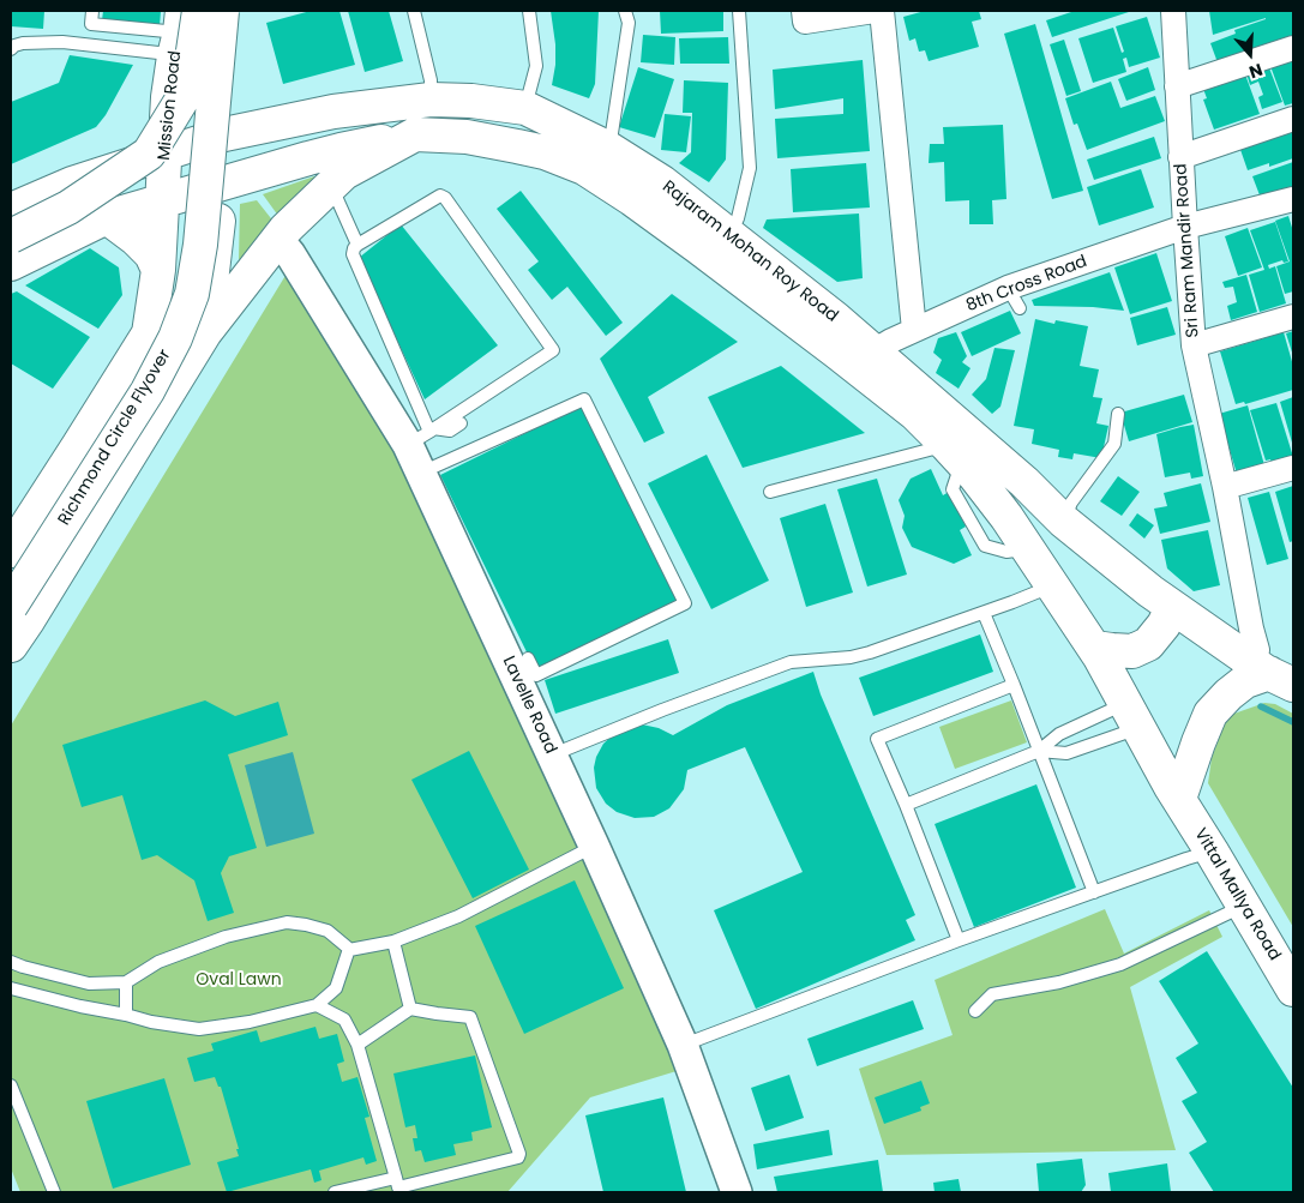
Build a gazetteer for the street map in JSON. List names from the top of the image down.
{
  "streets": {
    "main road": [
      "Mission Road",
      "Rajaram Mohan Roy Road",
      "Richmond Circle Flyover",
      "Vittal Mallya Road"
    ],
    "street": ["Sri Ram Mandir Road", "8th Cross Road", "Lavelle Road"]
  },
  "crossings": [
    ["Mission Road", "Rajaram Mohan Roy Road"],
    ["Sri Ram Mandir Road", "Rajaram Mohan Roy Road"],
    ["Sri Ram Mandir Road", "8th Cross Road"],
    ["Rajaram Mohan Roy Road", "8th Cross Road"],
    ["Rajaram Mohan Roy Road", "Vittal Mallya Road"]
  ],
  "parks": ["Oval Lawn"],
  "north": "bottom"
}
